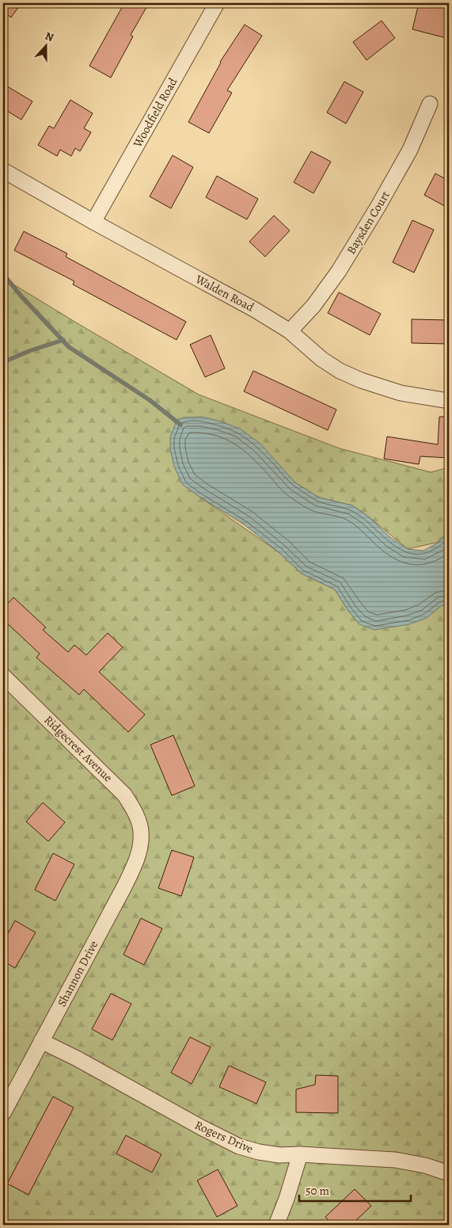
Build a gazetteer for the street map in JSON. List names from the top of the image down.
{
  "streets": {
    "street": [
      "Woodfield Road",
      "Baysden Court",
      "Walden Road",
      "Ridgecrest Avenue",
      "Shannon Drive",
      "Rogers Drive"
    ]
  },
  "crossings": [
    ["Woodfield Road", "Walden Road"],
    ["Baysden Court", "Walden Road"],
    ["Ridgecrest Avenue", "Shannon Drive"],
    ["Shannon Drive", "Rogers Drive"]
  ],
  "scale_bar": "50 m",
  "north": "top"
}
